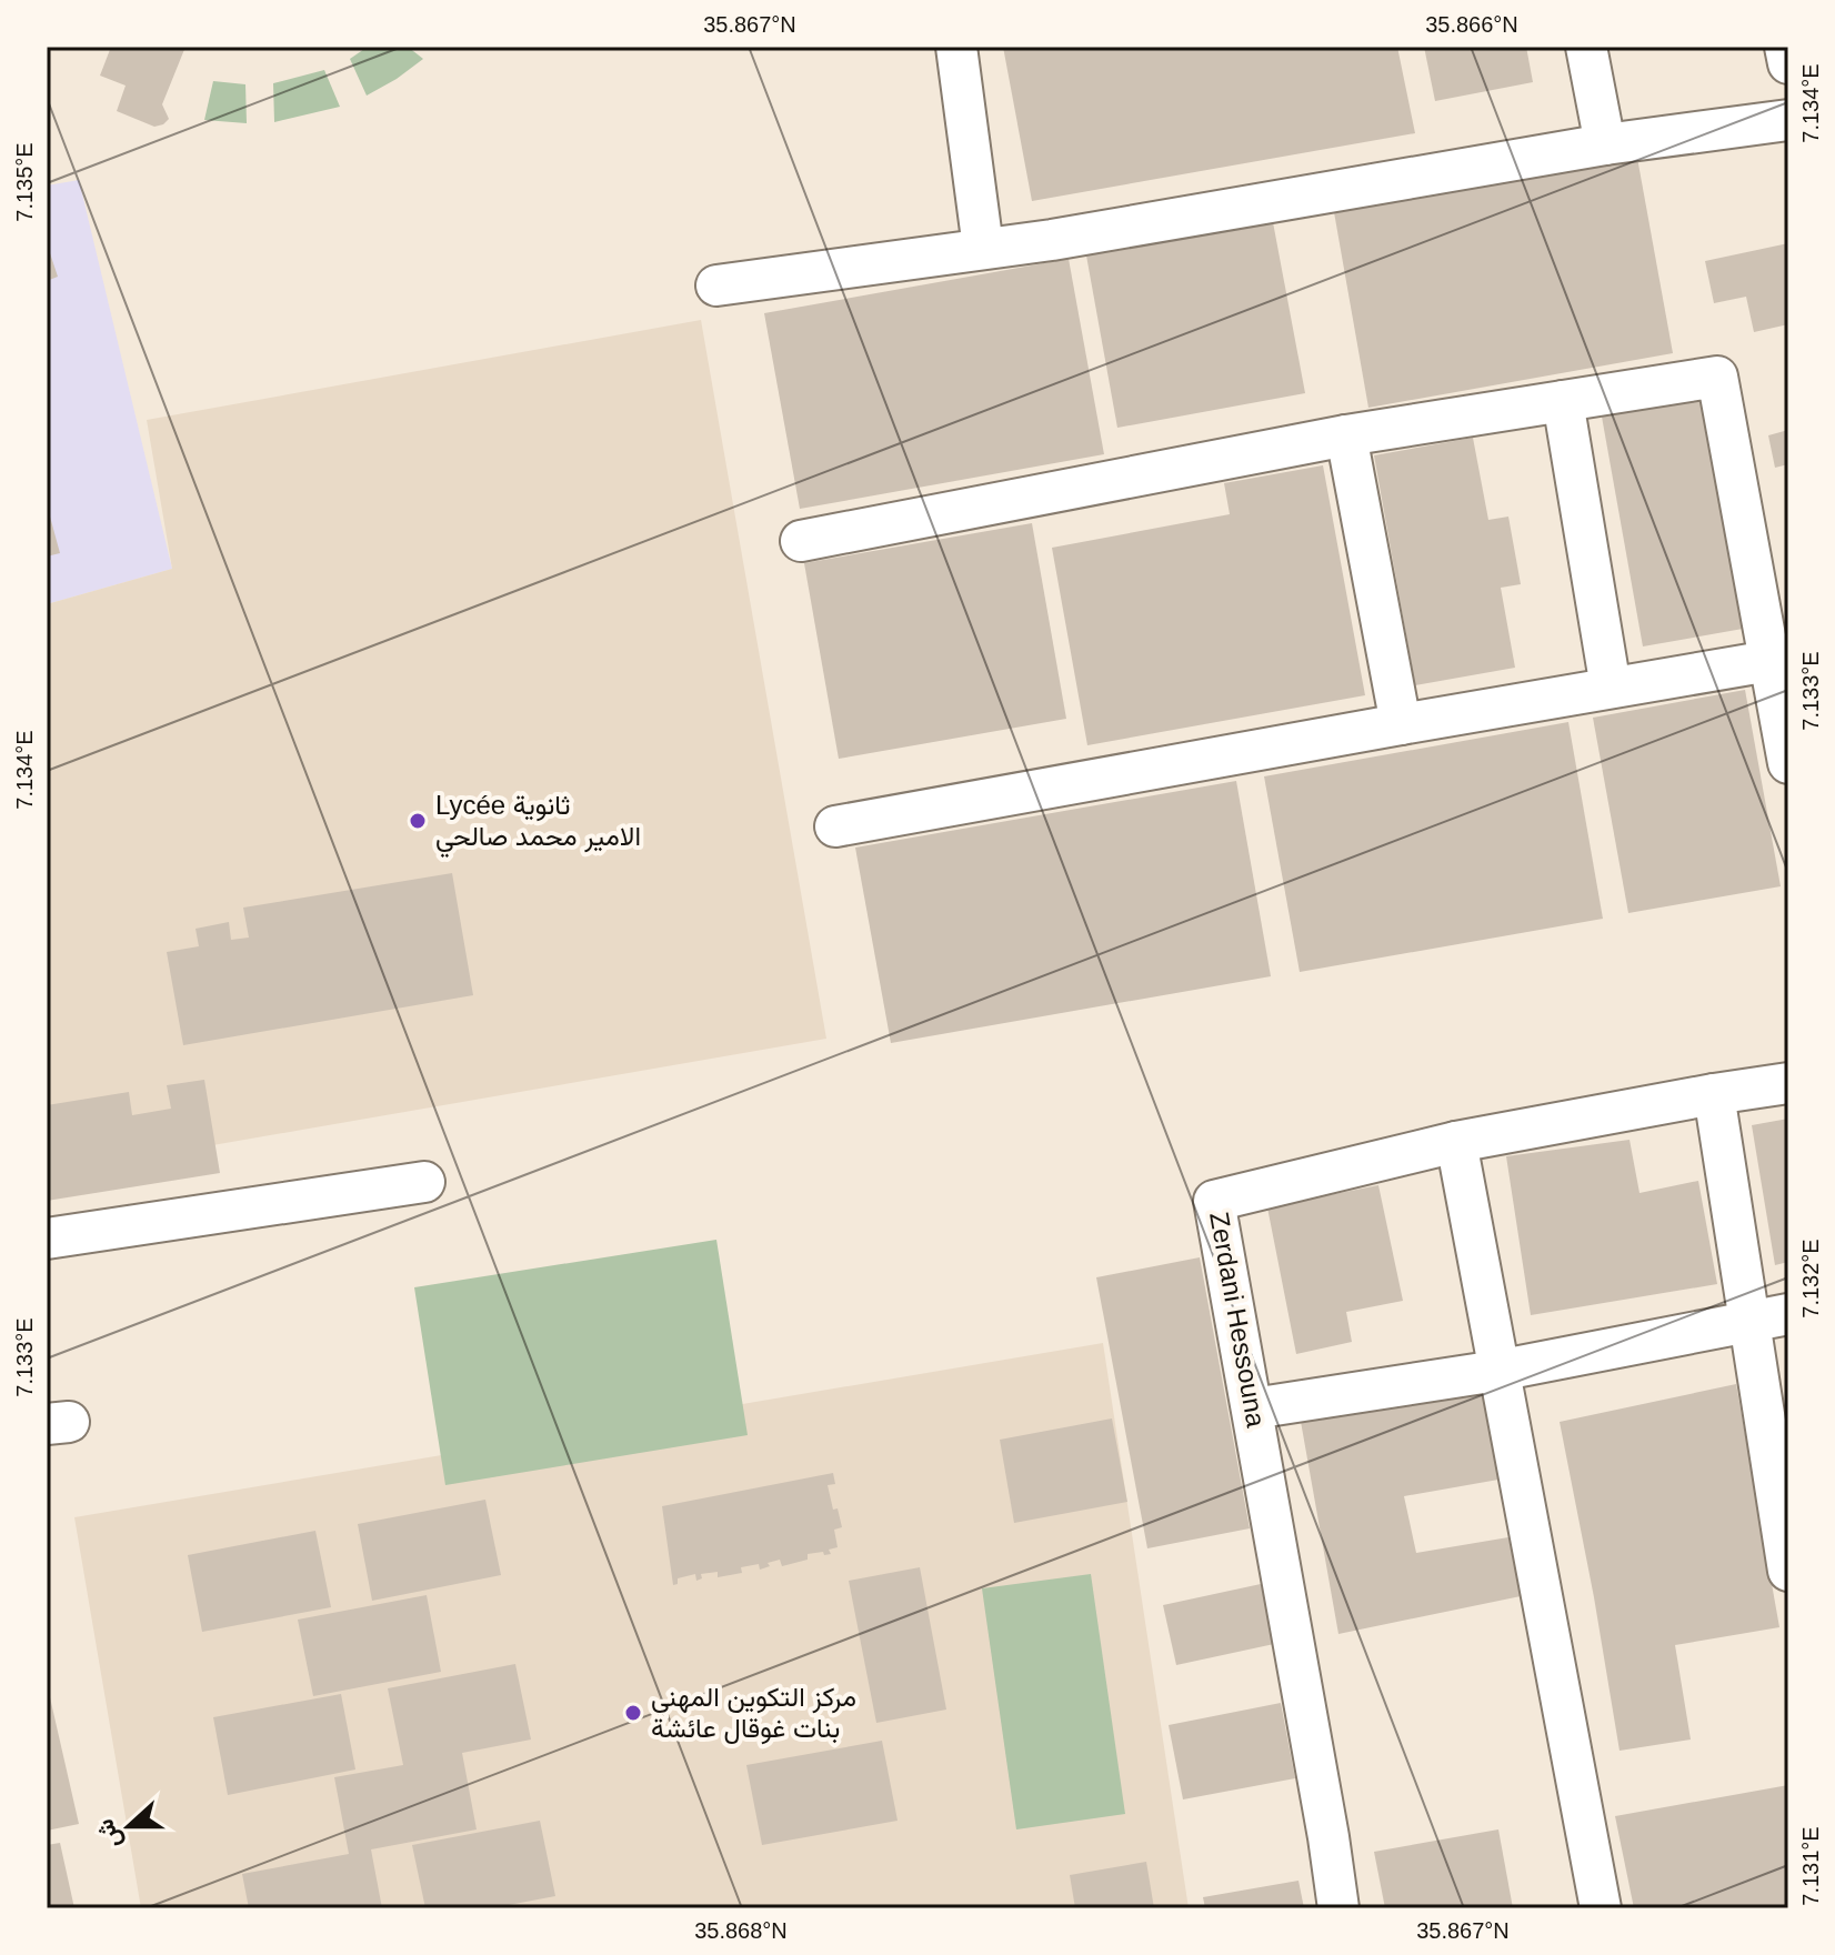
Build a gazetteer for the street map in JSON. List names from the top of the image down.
{
  "streets": {
    "street": ["Zerdani Hessouna"]
  },
  "places": ["Lycée ثانوية الامير محمد صالحي", "مركز التكوين المهني بنات غوقال عائشة"],
  "north": "left",
  "coordinates": [
    "35.867°N",
    "35.866°N",
    "7.134°E",
    "7.135°E",
    "7.133°E",
    "7.132°E",
    "7.131°E",
    "35.868°N"
  ]
}
